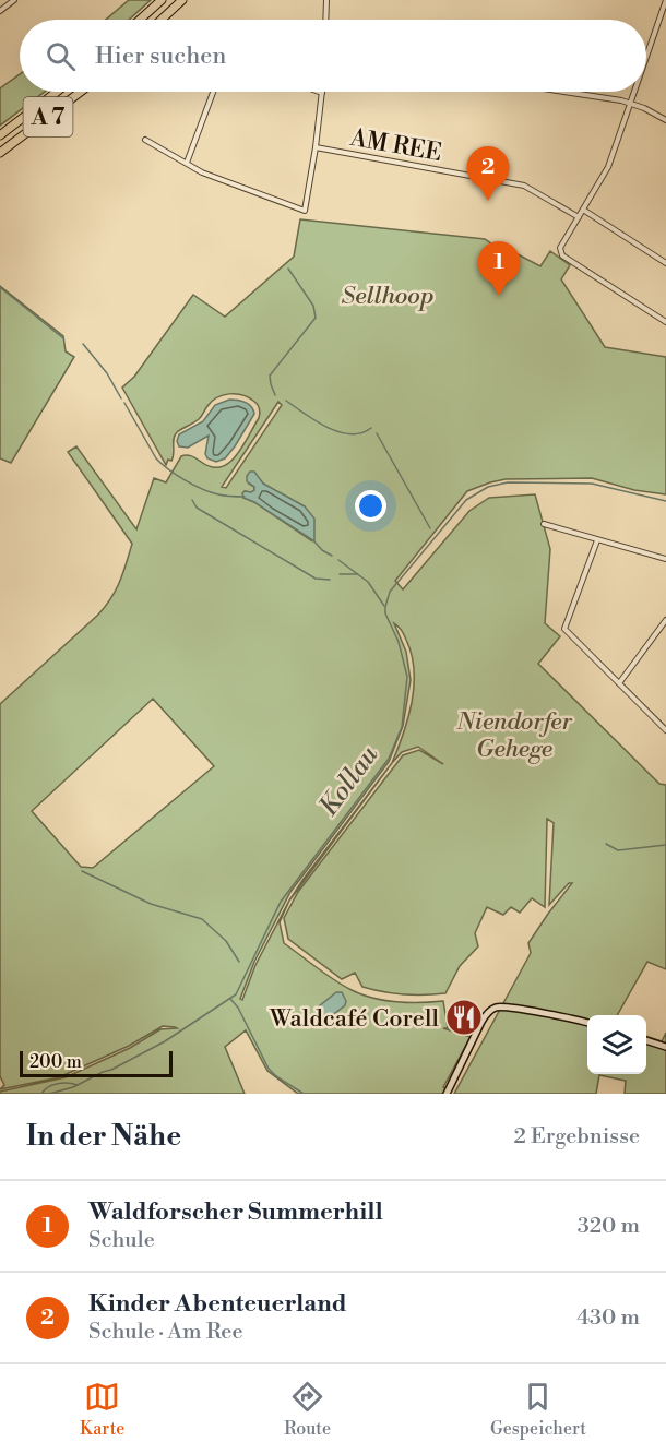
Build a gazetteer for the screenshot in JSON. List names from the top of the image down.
{
  "streets": {
    "highway": ["A 7"],
    "street": ["AM REE"]
  },
  "water": ["Kollau"],
  "parks": ["Sellhoop", "Niendorfer Gehege"],
  "places": {
    "restaurant": ["Waldcafé Corell"]
  },
  "scale_bar": "200 m",
  "page": {
    "search": "Hier suchen",
    "pins": ["2", "1"],
    "scale": "200 m",
    "heading": ["In der Nähe", "2 Ergebnisse"],
    "list": [
      {
        "mark": "1",
        "name": "Waldforscher Summerhill",
        "note": "Schule",
        "value": "320 m"
      },
      {
        "mark": "2",
        "name": "Kinder Abenteuerland",
        "note": "Schule · Am Ree",
        "value": "430 m"
      }
    ],
    "nav": ["Karte", "Route", "Gespeichert"]
  }
}
